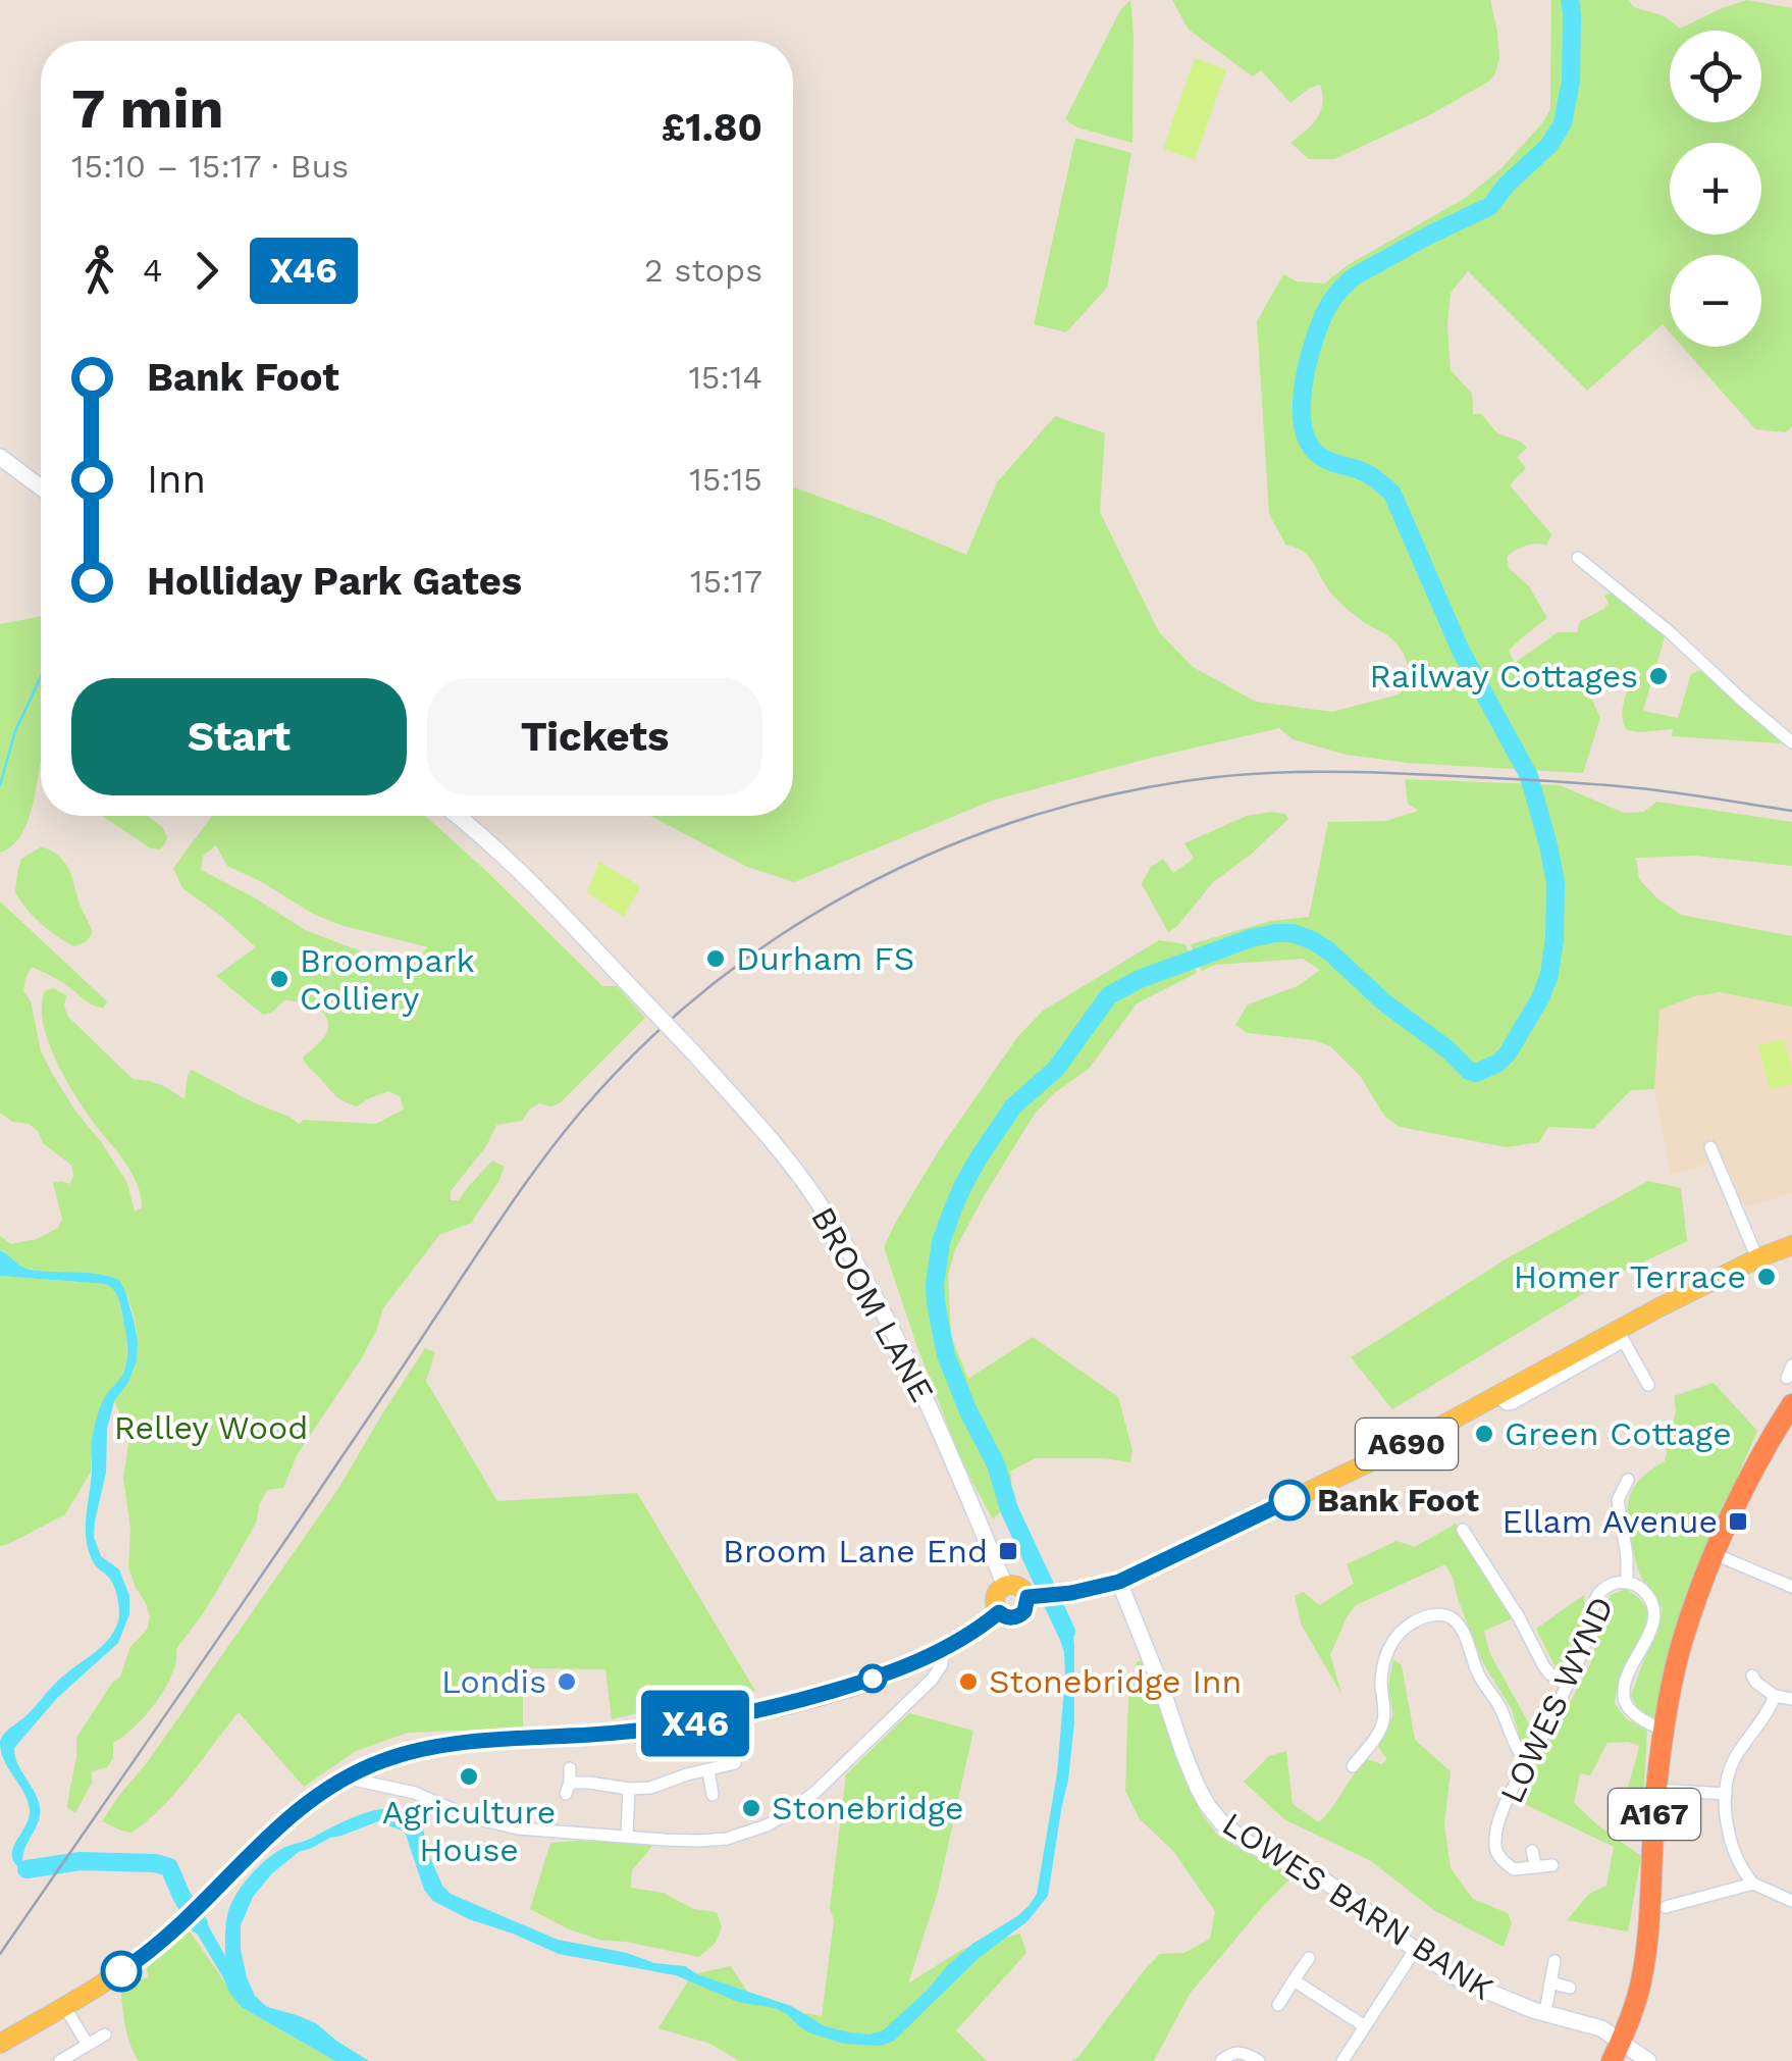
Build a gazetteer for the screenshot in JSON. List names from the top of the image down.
{
  "streets": {
    "highway": ["A167"],
    "main road": ["BROOM LANE", "A690", "LOWES BARN BANK"],
    "street": ["LOWES WYND"]
  },
  "crossings": [
    ["BROOM LANE", "A690"],
    ["A690", "LOWES BARN BANK"],
    ["LOWES WYND", "A167"],
    ["A167", "LOWES BARN BANK"]
  ],
  "parks": ["Relley Wood"],
  "places": {
    "other": [
      "Railway Cottages",
      "Durham FS",
      "Broompark Colliery",
      "Homer Terrace",
      "Green Cottage",
      "Bank Foot",
      "Londis",
      "Stonebridge Inn",
      "Agriculture House",
      "Stonebridge"
    ],
    "transit": ["Ellam Avenue", "Broom Lane End"]
  },
  "lines": ["bus line X46"],
  "page": {
    "on_map": "X46",
    "map_buttons": ["+", "−"],
    "heading": ["7 min", "15:10 – 15:17 · Bus", "£1.80"],
    "legs": ["4", "X46", "2 stops"],
    "list": [
      {
        "name": "Bank Foot",
        "value": "15:14"
      },
      {
        "name": "Inn",
        "value": "15:15"
      },
      {
        "name": "Holliday Park Gates",
        "value": "15:17"
      }
    ],
    "buttons": ["Start", "Tickets"]
  }
}
